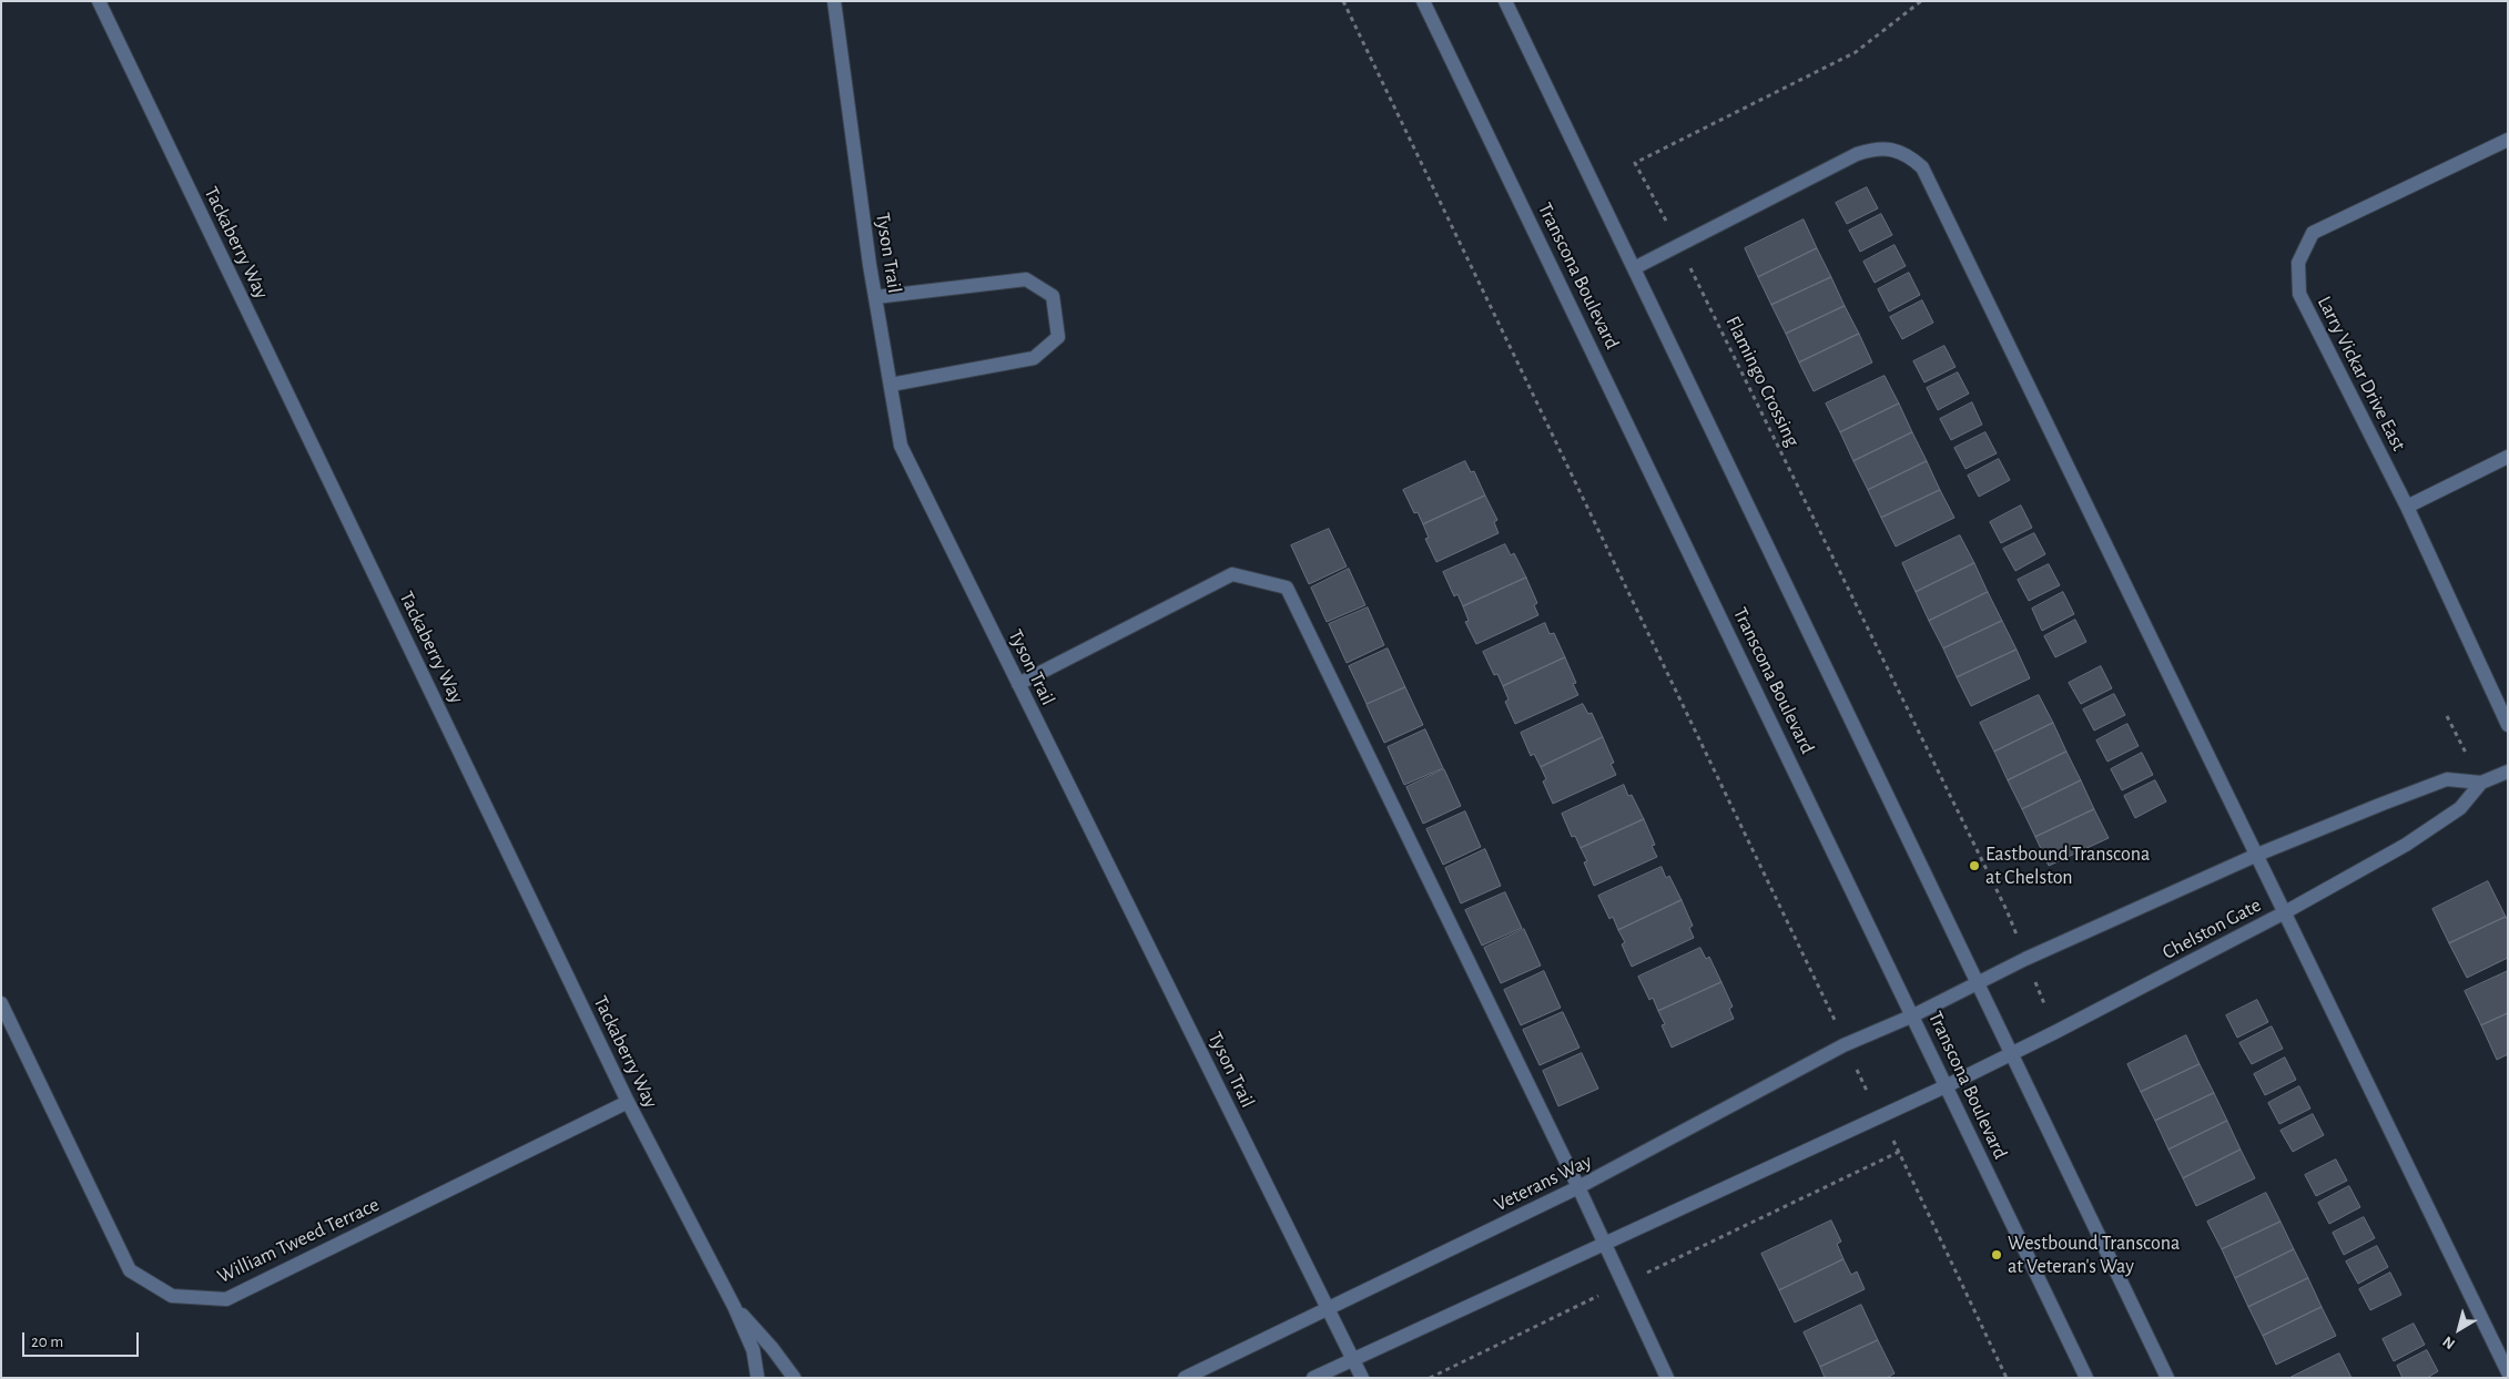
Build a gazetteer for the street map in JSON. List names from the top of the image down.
{
  "streets": {
    "street": [
      "Tackaberry Way",
      "Tyson Trail",
      "Transcona Boulevard",
      "Larry Vickar Drive East",
      "Chelston Gate",
      "Veterans Way",
      "William Tweed Terrace"
    ],
    "path": ["Flamingo Crossing"]
  },
  "crossings": [
    ["Tackaberry Way", "William Tweed Terrace"],
    ["Tyson Trail", "Veterans Way"],
    ["Transcona Boulevard", "Chelston Gate"],
    ["Transcona Boulevard", "Veterans Way"],
    ["Chelston Gate", "Veterans Way"]
  ],
  "places": ["Eastbound Transcona at Chelston", "Westbound Transcona at Veteran's Way"],
  "scale_bar": "20 m",
  "north": "bottom left"
}
